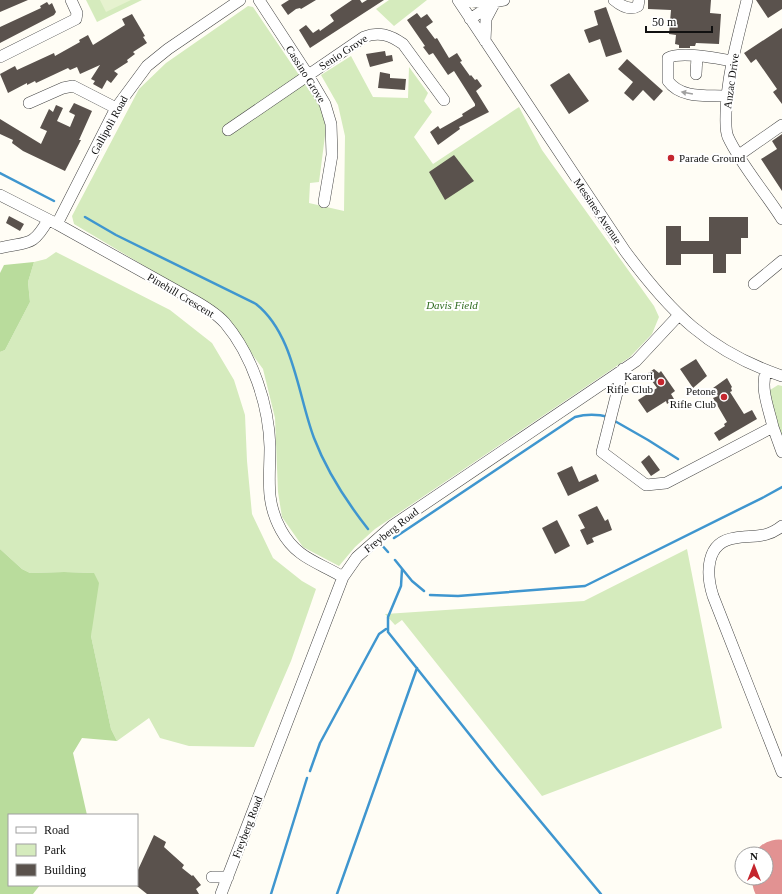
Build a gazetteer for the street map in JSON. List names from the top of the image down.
{
  "streets": {
    "street": [
      "Senio Grove",
      "Cassino Grove",
      "Anzac Drive",
      "Gallipoli Road",
      "Messines Avenue",
      "Pinehill Crescent",
      "Freyberg Road"
    ]
  },
  "crossings": [
    ["Senio Grove", "Cassino Grove"],
    ["Gallipoli Road", "Pinehill Crescent"],
    ["Messines Avenue", "Freyberg Road"],
    ["Pinehill Crescent", "Freyberg Road"]
  ],
  "parks": ["Davis Field"],
  "places": ["Parade Ground", "Karori Rifle Club", "Petone Rifle Club"],
  "legend": ["Road", "Park", "Building"],
  "scale_bar": "50 m",
  "north": "top"
}
